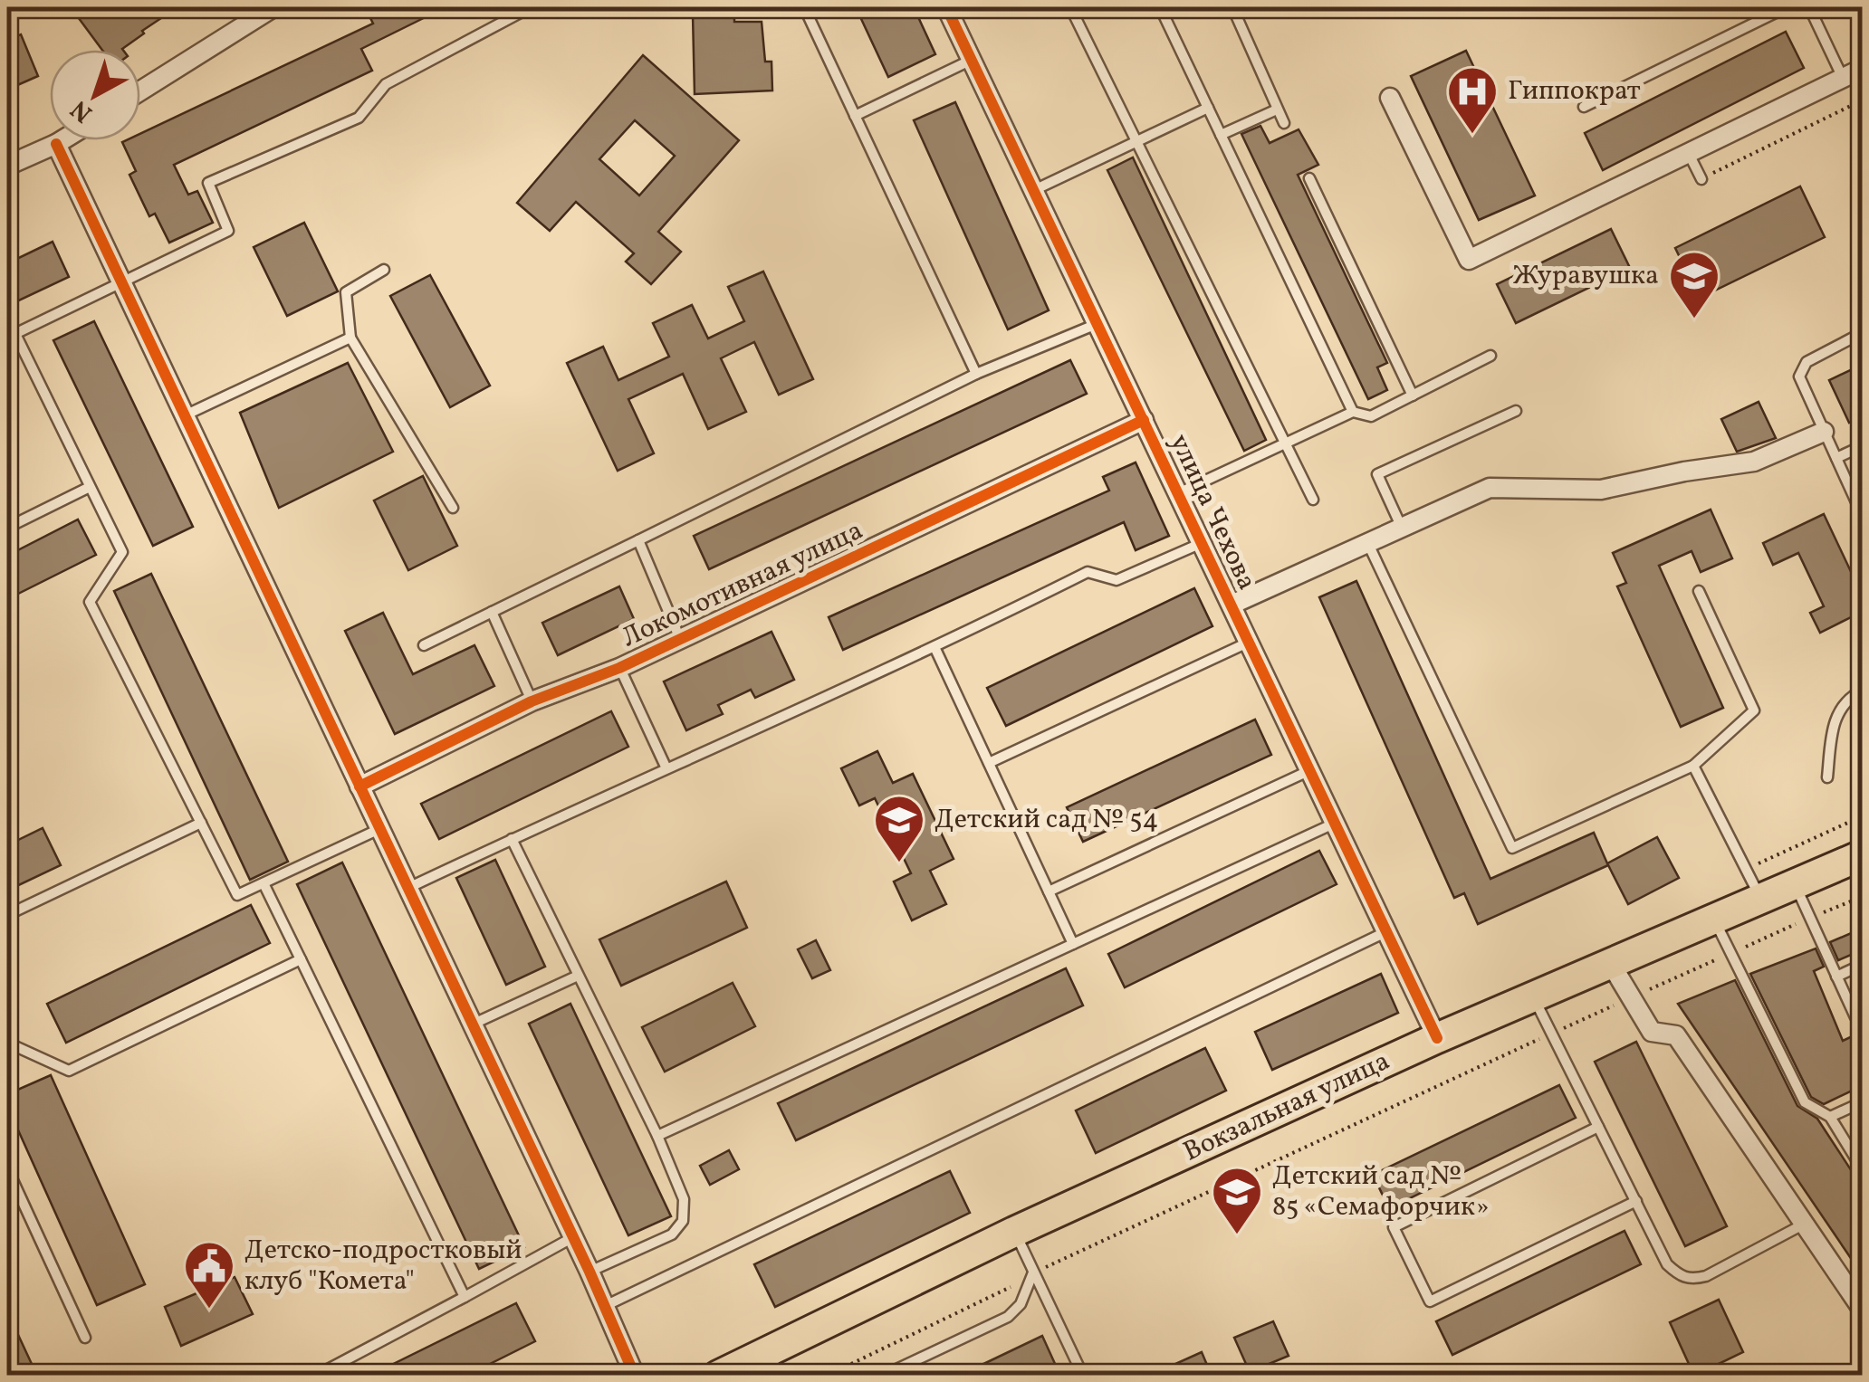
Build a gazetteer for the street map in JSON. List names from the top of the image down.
{
  "streets": {
    "main road": ["Вокзальная улица"],
    "street": ["улица Чехова", "Локомотивная улица"]
  },
  "crossings": [
    ["улица Чехова", "Локомотивная улица"],
    ["улица Чехова", "Вокзальная улица"]
  ],
  "places": {
    "hospital": ["Гиппократ"],
    "school or university": ["Журавушка", "Детский сад № 54", "Детский сад № 85 «Семафорчик»"],
    "public building": ["Детско-подростковый клуб \"Комета\""]
  },
  "north": "bottom left"
}
